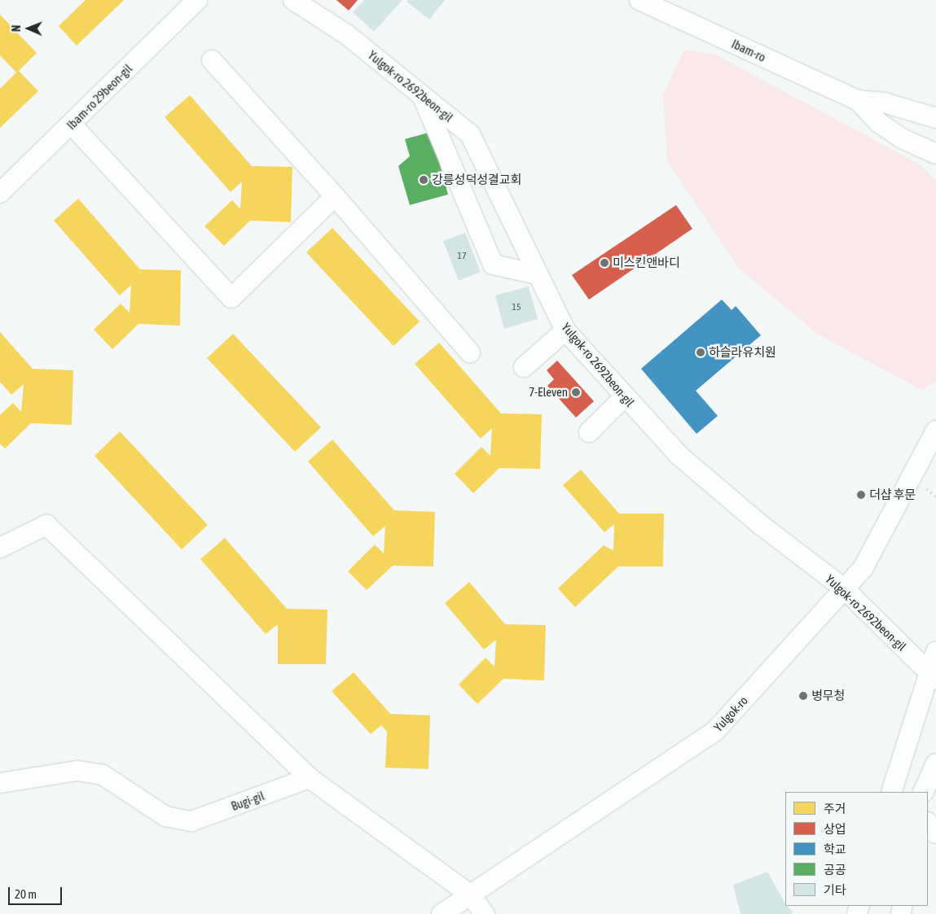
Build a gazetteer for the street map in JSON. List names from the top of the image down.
{
  "streets": {
    "street": [
      "Ibam-ro",
      "Yulgok-ro 2692beon-gil",
      "Ibam-ro 29beon-gil",
      "Yulgok-ro",
      "Bugi-gil"
    ]
  },
  "crossings": [
    ["Yulgok-ro 2692beon-gil", "Yulgok-ro"]
  ],
  "places": [
    "강릉성덕성결교회",
    "미스킨앤바디",
    "하슬라유치원",
    "7-Eleven",
    "더샵 후문",
    "병무청"
  ],
  "house_numbers": ["17", "15"],
  "legend": [
    "주거",
    "상업",
    "학교",
    "공공",
    "기타"
  ],
  "scale_bar": "20 m",
  "north": "left"
}
